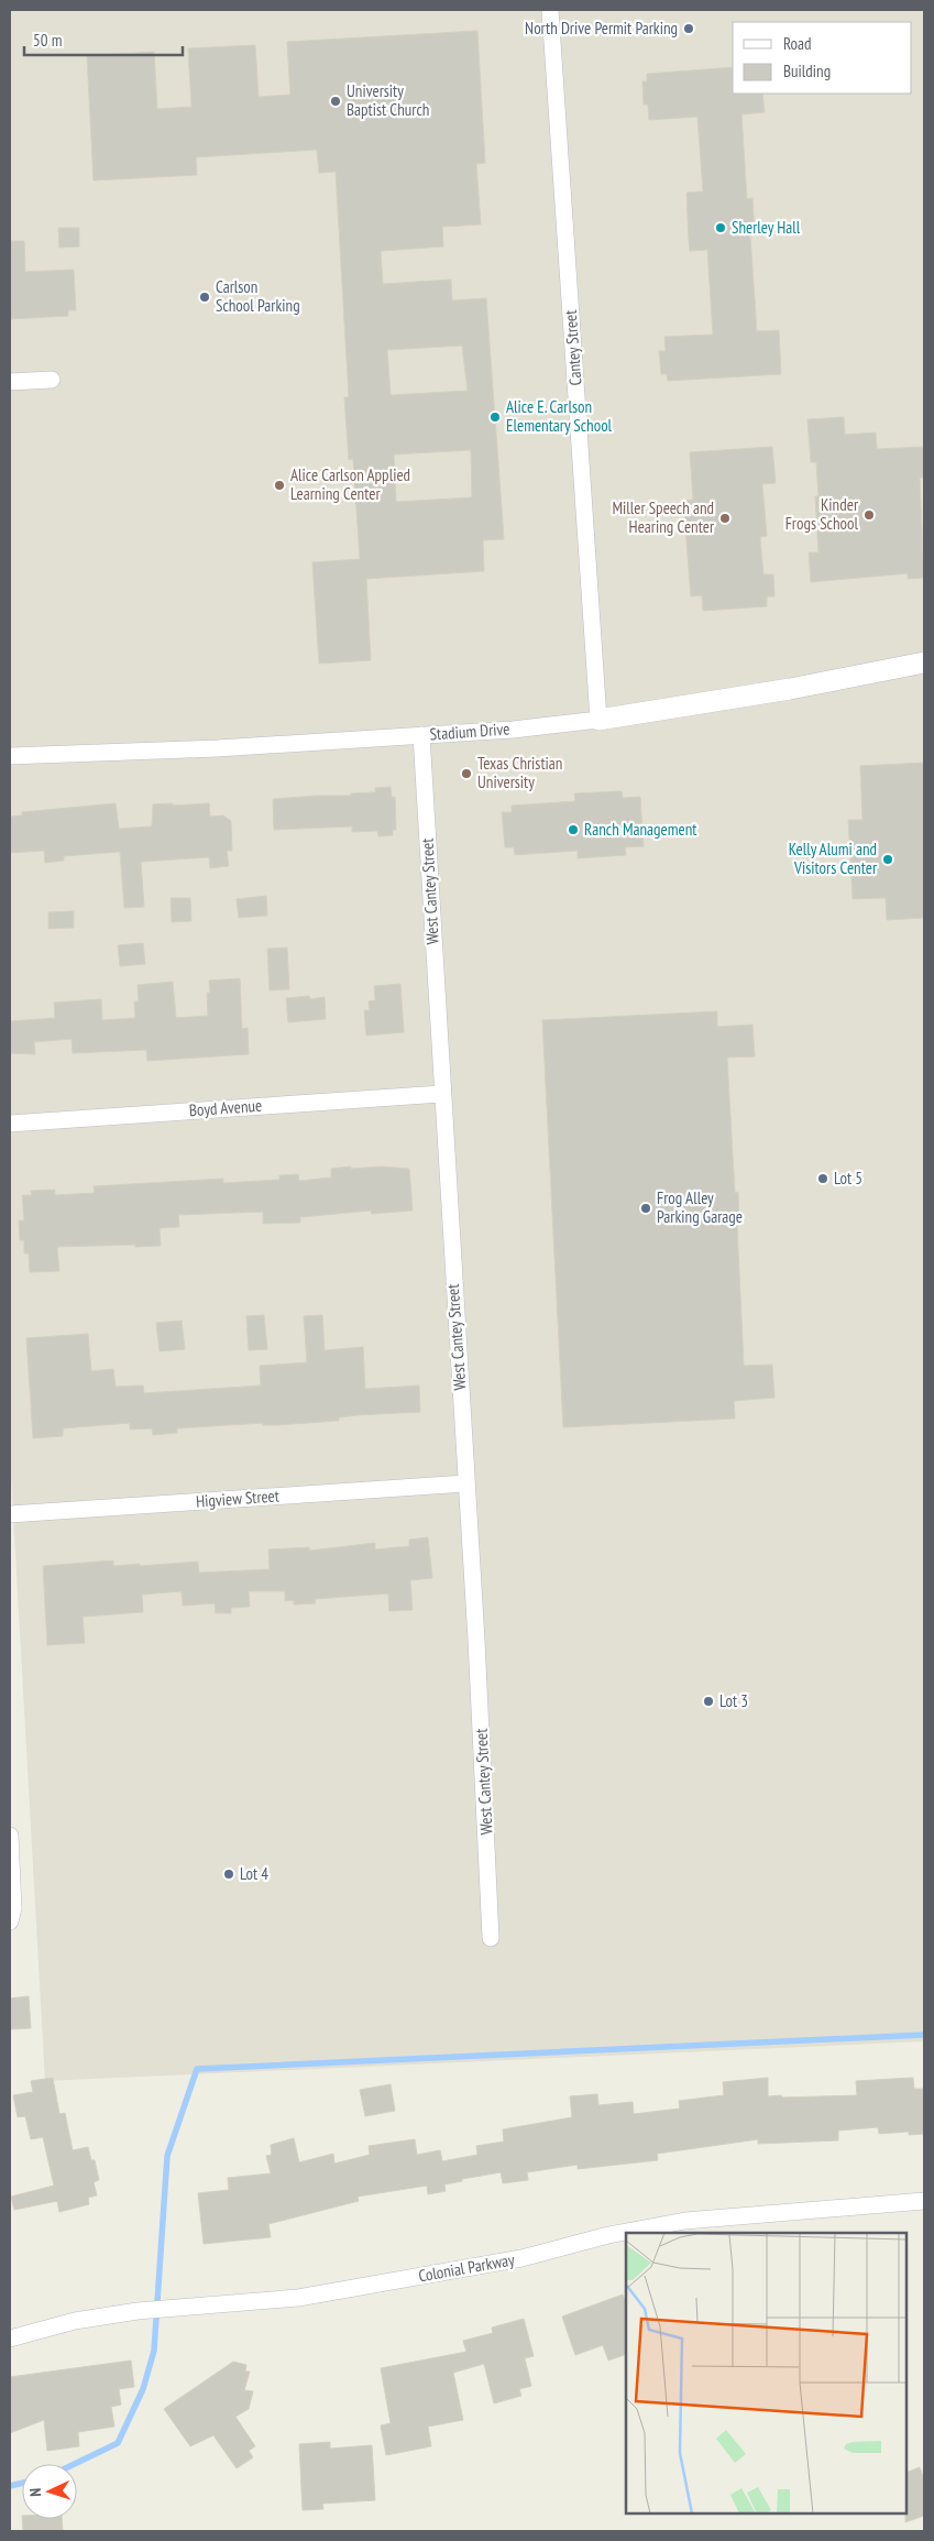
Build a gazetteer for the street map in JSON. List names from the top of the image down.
{
  "streets": {
    "street": [
      "Cantey Street",
      "Stadium Drive",
      "West Cantey Street",
      "Boyd Avenue",
      "Higview Street",
      "Colonial Parkway"
    ]
  },
  "crossings": [
    ["Cantey Street", "Stadium Drive"],
    ["Stadium Drive", "West Cantey Street"],
    ["West Cantey Street", "Boyd Avenue"],
    ["West Cantey Street", "Higview Street"]
  ],
  "places": [
    "North Drive Permit Parking",
    "University Baptist Church",
    "Sherley Hall",
    "Carlson School Parking",
    "Alice E. Carlson Elementary School",
    "Alice Carlson Applied Learning Center",
    "Kinder Frogs School",
    "Miller Speech and Hearing Center",
    "Texas Christian University",
    "Ranch Management",
    "Kelly Alumi and Visitors Center",
    "Lot 5",
    "Frog Alley Parking Garage",
    "Lot 3",
    "Lot 4"
  ],
  "legend": ["Road", "Building"],
  "scale_bar": "50 m",
  "north": "left"
}
